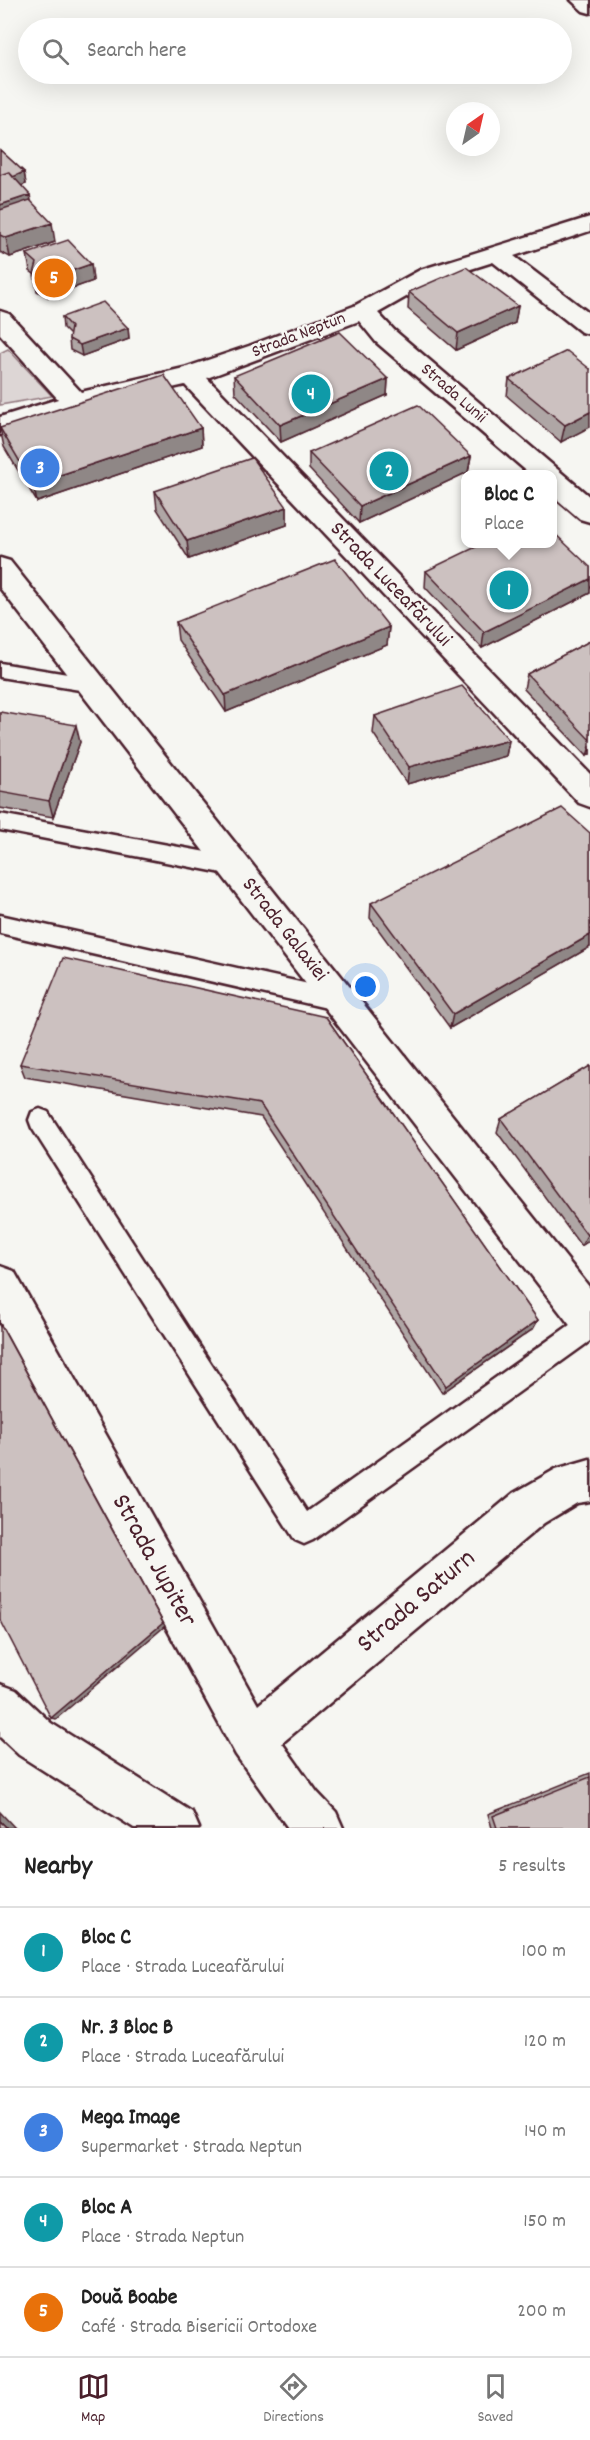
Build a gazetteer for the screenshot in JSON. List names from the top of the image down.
{
  "streets": {
    "street": [
      "Strada Neptun",
      "Strada Lunii",
      "Strada Luceafărului",
      "Strada Galaxiei",
      "Strada Jupiter",
      "Strada Saturn"
    ]
  },
  "crossings": [
    ["Strada Neptun", "Strada Lunii"],
    ["Strada Neptun", "Strada Luceafărului"],
    ["Strada Jupiter", "Strada Saturn"]
  ],
  "north": "top right",
  "page": {
    "search": "Search here",
    "pins": [
      "5",
      "4",
      "3",
      "2",
      "1"
    ],
    "popup": ["Bloc C", "Place"],
    "heading": ["Nearby", "5 results"],
    "list": [
      {
        "mark": "1",
        "name": "Bloc C",
        "note": "Place · Strada Luceafărului",
        "value": "100 m"
      },
      {
        "mark": "2",
        "name": "Nr. 3 Bloc B",
        "note": "Place · Strada Luceafărului",
        "value": "120 m"
      },
      {
        "mark": "3",
        "name": "Mega Image",
        "note": "Supermarket · Strada Neptun",
        "value": "140 m"
      },
      {
        "mark": "4",
        "name": "Bloc A",
        "note": "Place · Strada Neptun",
        "value": "150 m"
      },
      {
        "mark": "5",
        "name": "Două Boabe",
        "note": "Café · Strada Bisericii Ortodoxe",
        "value": "200 m"
      }
    ],
    "nav": ["Map", "Directions", "Saved"]
  }
}
